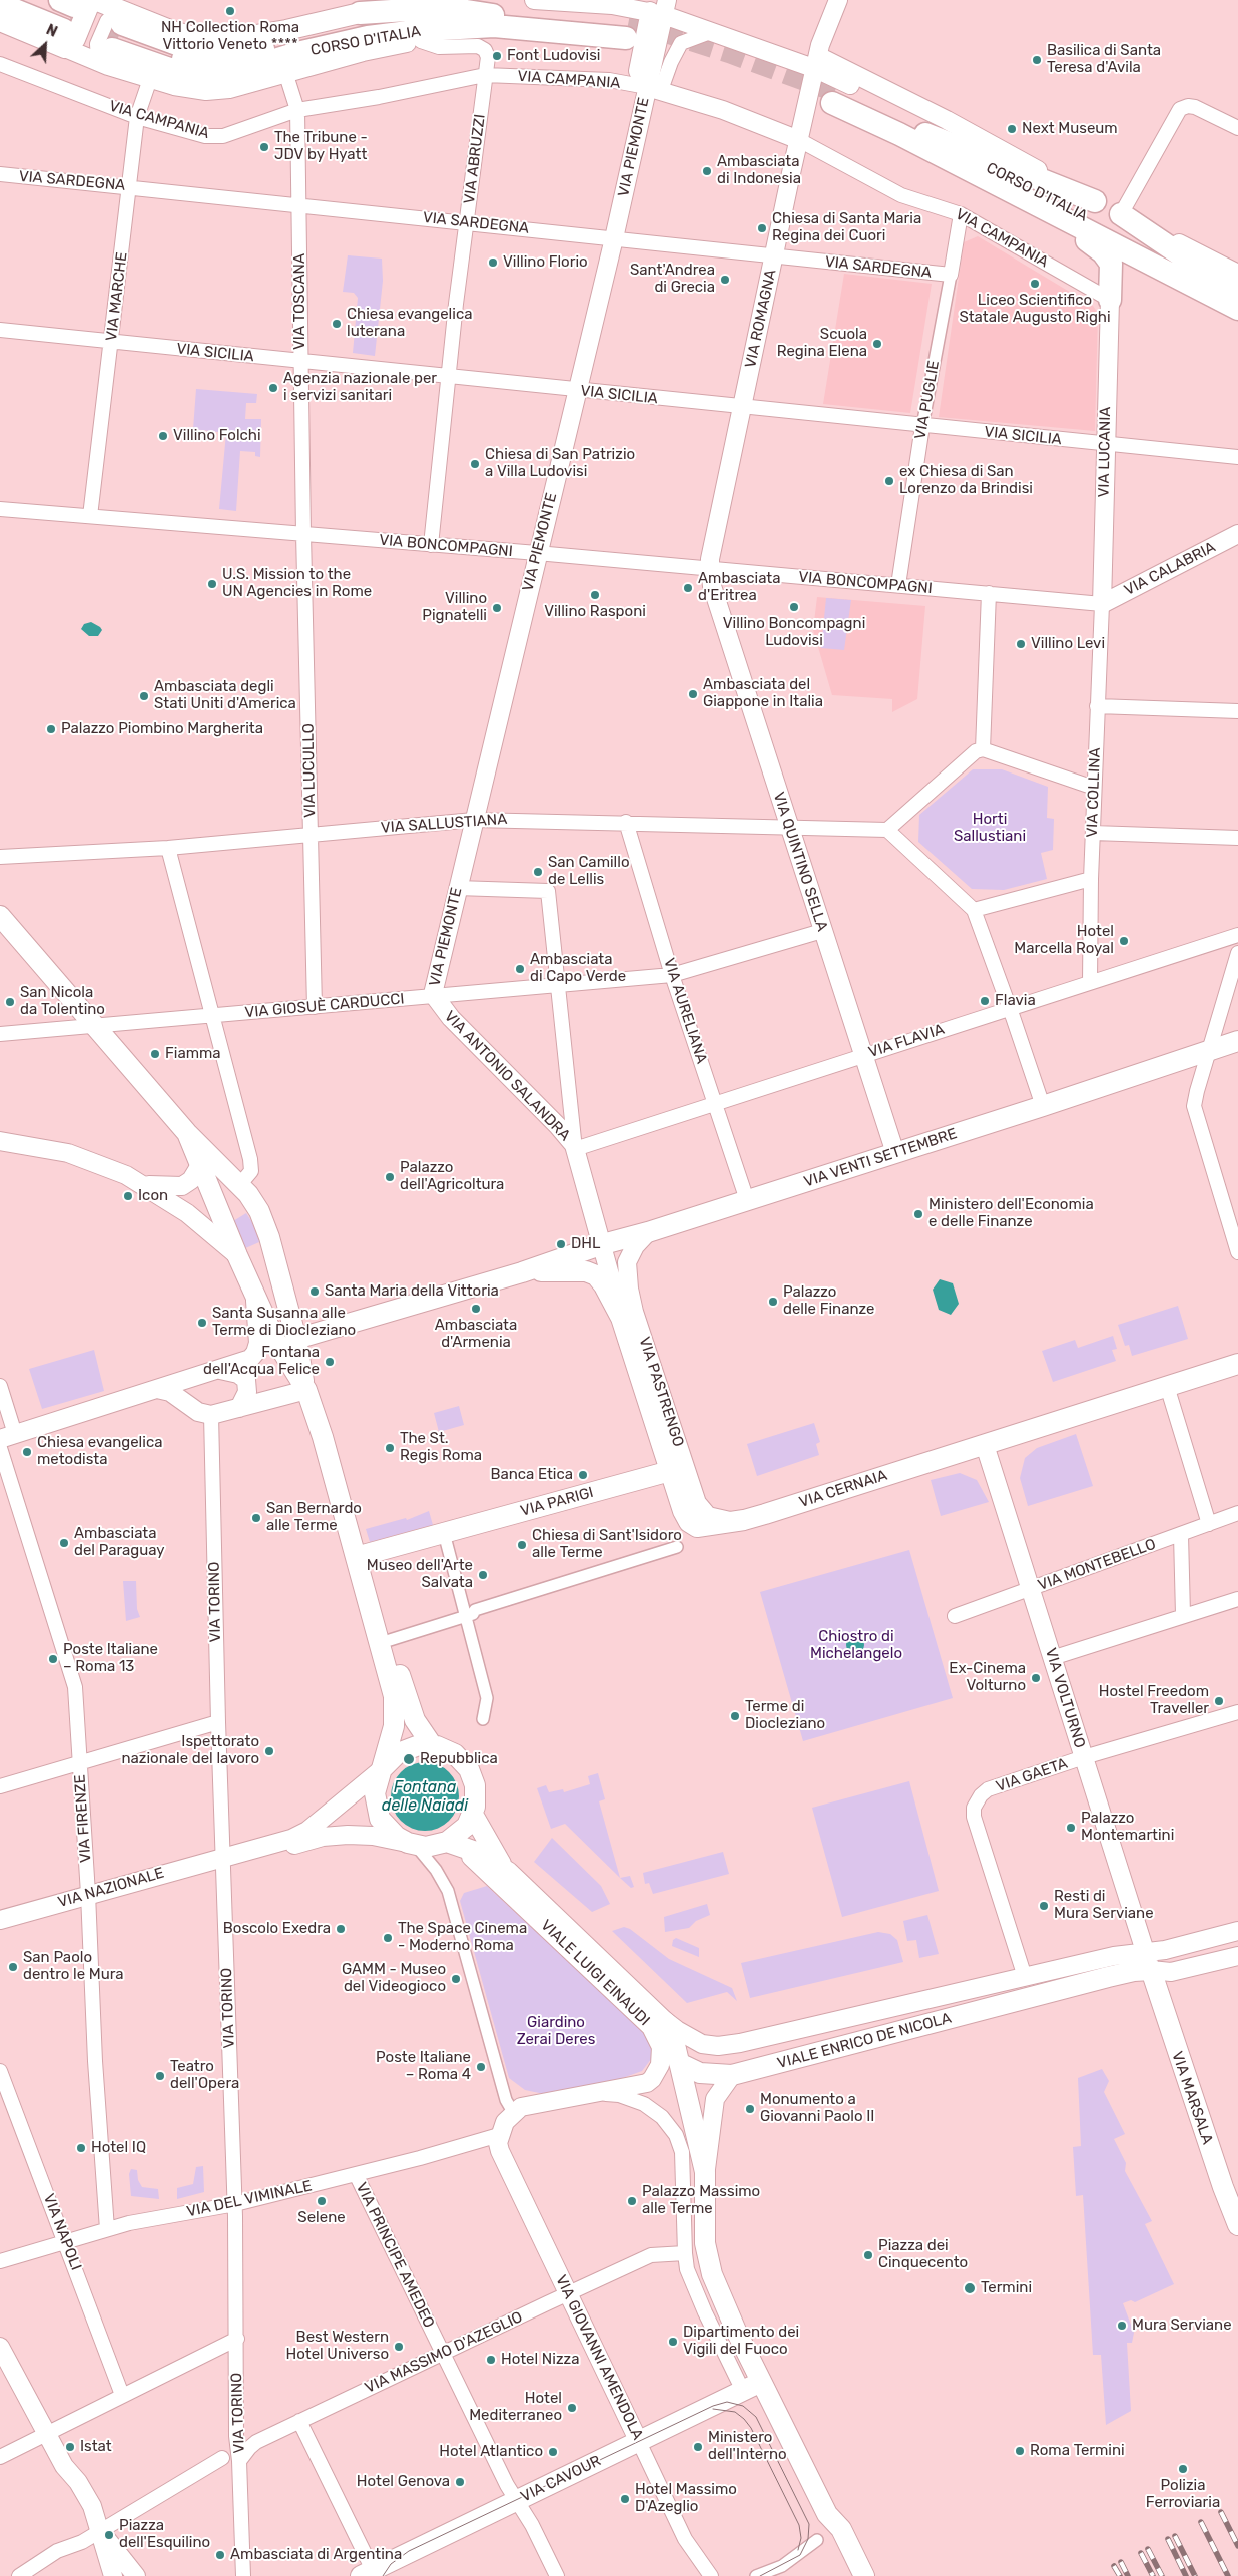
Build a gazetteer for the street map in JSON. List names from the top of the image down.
{
  "streets": {
    "main road": [
      "CORSO D'ITALIA",
      "VIA VENTI SETTEMBRE",
      "VIA PASTRENGO",
      "VIA CERNAIA",
      "VIA PARIGI",
      "VIALE LUIGI EINAUDI",
      "VIALE ENRICO DE NICOLA",
      "VIA MARSALA",
      "VIA CAVOUR"
    ],
    "street": [
      "VIA CAMPANIA",
      "VIA PIEMONTE",
      "VIA ABRUZZI",
      "VIA SARDEGNA",
      "VIA MARCHE",
      "VIA TOSCANA",
      "VIA ROMAGNA",
      "VIA SICILIA",
      "VIA PUGLIE",
      "VIA LUCANIA",
      "VIA BONCOMPAGNI",
      "VIA CALABRIA",
      "VIA LUCULLO",
      "VIA COLLINA",
      "VIA SALLUSTIANA",
      "VIA QUINTINO SELLA",
      "VIA GIOSUÈ CARDUCCI",
      "VIA AURELIANA",
      "VIA FLAVIA",
      "VIA ANTONIO SALANDRA",
      "VIA MONTEBELLO",
      "VIA TORINO",
      "VIA VOLTURNO",
      "VIA GAETA",
      "VIA FIRENZE",
      "VIA NAZIONALE",
      "VIA DEL VIMINALE",
      "VIA NAPOLI",
      "VIA PRINCIPE AMEDEO",
      "VIA MASSIMO D'AZEGLIO",
      "VIA GIOVANNI AMENDOLA"
    ]
  },
  "crossings": [
    ["CORSO D'ITALIA", "VIA PIEMONTE"],
    ["CORSO D'ITALIA", "VIA ABRUZZI"],
    ["CORSO D'ITALIA", "VIA MARCHE"],
    ["CORSO D'ITALIA", "VIA TOSCANA"],
    ["CORSO D'ITALIA", "VIA ROMAGNA"],
    ["VIA CAMPANIA", "VIA PIEMONTE"],
    ["VIA CAMPANIA", "VIA ABRUZZI"],
    ["VIA CAMPANIA", "VIA MARCHE"],
    ["VIA CAMPANIA", "VIA TOSCANA"],
    ["VIA CAMPANIA", "VIA ROMAGNA"],
    ["VIA CAMPANIA", "VIA PUGLIE"],
    ["VIA CAMPANIA", "VIA LUCANIA"],
    ["VIA PIEMONTE", "VIA SARDEGNA"],
    ["VIA PIEMONTE", "VIA SICILIA"],
    ["VIA PIEMONTE", "VIA BONCOMPAGNI"],
    ["VIA PIEMONTE", "VIA SALLUSTIANA"],
    ["VIA PIEMONTE", "VIA GIOSUÈ CARDUCCI"],
    ["VIA PIEMONTE", "VIA ANTONIO SALANDRA"],
    ["VIA ABRUZZI", "VIA SARDEGNA"],
    ["VIA ABRUZZI", "VIA SICILIA"],
    ["VIA ABRUZZI", "VIA BONCOMPAGNI"],
    ["VIA SARDEGNA", "VIA MARCHE"],
    ["VIA SARDEGNA", "VIA TOSCANA"],
    ["VIA SARDEGNA", "VIA ROMAGNA"],
    ["VIA SARDEGNA", "VIA PUGLIE"],
    ["VIA MARCHE", "VIA SICILIA"],
    ["VIA MARCHE", "VIA BONCOMPAGNI"],
    ["VIA TOSCANA", "VIA SICILIA"],
    ["VIA TOSCANA", "VIA BONCOMPAGNI"],
    ["VIA TOSCANA", "VIA LUCULLO"],
    ["VIA ROMAGNA", "VIA SICILIA"],
    ["VIA ROMAGNA", "VIA BONCOMPAGNI"],
    ["VIA ROMAGNA", "VIA QUINTINO SELLA"],
    ["VIA SICILIA", "VIA PUGLIE"],
    ["VIA SICILIA", "VIA LUCANIA"],
    ["VIA PUGLIE", "VIA BONCOMPAGNI"],
    ["VIA LUCANIA", "VIA BONCOMPAGNI"],
    ["VIA LUCANIA", "VIA CALABRIA"],
    ["VIA LUCANIA", "VIA COLLINA"],
    ["VIA BONCOMPAGNI", "VIA CALABRIA"],
    ["VIA BONCOMPAGNI", "VIA LUCULLO"],
    ["VIA BONCOMPAGNI", "VIA COLLINA"],
    ["VIA BONCOMPAGNI", "VIA QUINTINO SELLA"],
    ["VIA CALABRIA", "VIA COLLINA"],
    ["VIA LUCULLO", "VIA SALLUSTIANA"],
    ["VIA LUCULLO", "VIA GIOSUÈ CARDUCCI"],
    ["VIA COLLINA", "VIA FLAVIA"],
    ["VIA SALLUSTIANA", "VIA QUINTINO SELLA"],
    ["VIA SALLUSTIANA", "VIA AURELIANA"],
    ["VIA QUINTINO SELLA", "VIA GIOSUÈ CARDUCCI"],
    ["VIA QUINTINO SELLA", "VIA FLAVIA"],
    ["VIA QUINTINO SELLA", "VIA VENTI SETTEMBRE"],
    ["VIA GIOSUÈ CARDUCCI", "VIA AURELIANA"],
    ["VIA GIOSUÈ CARDUCCI", "VIA ANTONIO SALANDRA"],
    ["VIA AURELIANA", "VIA FLAVIA"],
    ["VIA AURELIANA", "VIA VENTI SETTEMBRE"],
    ["VIA FLAVIA", "VIA ANTONIO SALANDRA"],
    ["VIA ANTONIO SALANDRA", "VIA VENTI SETTEMBRE"],
    ["VIA ANTONIO SALANDRA", "VIA PASTRENGO"],
    ["VIA VENTI SETTEMBRE", "VIA PASTRENGO"],
    ["VIA PASTRENGO", "VIA CERNAIA"],
    ["VIA PASTRENGO", "VIA PARIGI"],
    ["VIA CERNAIA", "VIA VOLTURNO"],
    ["VIA MONTEBELLO", "VIA VOLTURNO"],
    ["VIA TORINO", "VIA NAZIONALE"],
    ["VIA TORINO", "VIA DEL VIMINALE"],
    ["VIA TORINO", "VIA MASSIMO D'AZEGLIO"],
    ["VIA VOLTURNO", "VIA GAETA"],
    ["VIA VOLTURNO", "VIALE ENRICO DE NICOLA"],
    ["VIA VOLTURNO", "VIA MARSALA"],
    ["VIA GAETA", "VIALE ENRICO DE NICOLA"],
    ["VIA FIRENZE", "VIA NAZIONALE"],
    ["VIA FIRENZE", "VIA DEL VIMINALE"],
    ["VIA NAZIONALE", "VIALE LUIGI EINAUDI"],
    ["VIALE LUIGI EINAUDI", "VIALE ENRICO DE NICOLA"],
    ["VIALE ENRICO DE NICOLA", "VIA MARSALA"],
    ["VIA DEL VIMINALE", "VIA NAPOLI"],
    ["VIA DEL VIMINALE", "VIA PRINCIPE AMEDEO"],
    ["VIA DEL VIMINALE", "VIA GIOVANNI AMENDOLA"],
    ["VIA PRINCIPE AMEDEO", "VIA MASSIMO D'AZEGLIO"],
    ["VIA PRINCIPE AMEDEO", "VIA CAVOUR"],
    ["VIA MASSIMO D'AZEGLIO", "VIA GIOVANNI AMENDOLA"],
    ["VIA GIOVANNI AMENDOLA", "VIA CAVOUR"]
  ],
  "water": ["Fontana delle Naiadi"],
  "parks": ["Horti Sallustiani", "Chiostro di Michelangelo", "Giardino Zerai Deres"],
  "places": [
    "NH Collection Roma Vittorio Veneto ****",
    "Font Ludovisi",
    "Basilica di Santa Teresa d'Avila",
    "Next Museum",
    "The Tribune - JDV by Hyatt",
    "Ambasciata di Indonesia",
    "Chiesa di Santa Maria Regina dei Cuori",
    "Villino Florio",
    "Sant'Andrea di Grecia",
    "Liceo Scientifico Statale Augusto Righi",
    "Chiesa evangelica luterana",
    "Scuola Regina Elena",
    "Agenzia nazionale per i servizi sanitari",
    "Villino Folchi",
    "Chiesa di San Patrizio a Villa Ludovisi",
    "ex Chiesa di San Lorenzo da Brindisi",
    "U.S. Mission to the UN Agencies in Rome",
    "Ambasciata d'Eritrea",
    "Villino Rasponi",
    "Villino Boncompagni Ludovisi",
    "Villino Pignatelli",
    "Villino Levi",
    "Ambasciata del Giappone in Italia",
    "Ambasciata degli Stati Uniti d'America",
    "Palazzo Piombino Margherita",
    "San Camillo de Lellis",
    "Hotel Marcella Royal",
    "Ambasciata di Capo Verde",
    "Flavia",
    "San Nicola da Tolentino",
    "Fiamma",
    "Palazzo dell'Agricoltura",
    "Icon",
    "Ministero dell'Economia e delle Finanze",
    "DHL",
    "Santa Maria della Vittoria",
    "Palazzo delle Finanze",
    "Ambasciata d'Armenia",
    "Santa Susanna alle Terme di Diocleziano",
    "Fontana dell'Acqua Felice",
    "The St. Regis Roma",
    "Chiesa evangelica metodista",
    "Banca Etica",
    "San Bernardo alle Terme",
    "Ambasciata del Paraguay",
    "Chiesa di Sant'Isidoro alle Terme",
    "Museo dell'Arte Salvata",
    "Poste Italiane – Roma 13",
    "Ex-Cinema Volturno",
    "Hostel Freedom Traveller",
    "Terme di Diocleziano",
    "Ispettorato nazionale del lavoro",
    "Repubblica",
    "Palazzo Montemartini",
    "Resti di Mura Serviane",
    "Boscolo Exedra",
    "The Space Cinema - Moderno Roma",
    "San Paolo dentro le Mura",
    "GAMM - Museo del Videogioco",
    "Poste Italiane – Roma 4",
    "Teatro dell'Opera",
    "Monumento a Giovanni Paolo II",
    "Hotel IQ",
    "Selene",
    "Palazzo Massimo alle Terme",
    "Piazza dei Cinquecento",
    "Termini",
    "Mura Serviane",
    "Dipartimento dei Vigili del Fuoco",
    "Best Western Hotel Universo",
    "Hotel Nizza",
    "Hotel Mediterraneo",
    "Istat",
    "Ministero dell'Interno",
    "Roma Termini",
    "Hotel Atlantico",
    "Polizia Ferroviaria",
    "Hotel Genova",
    "Hotel Massimo D'Azeglio",
    "Piazza dell'Esquilino",
    "Ambasciata di Argentina"
  ],
  "north": "top right"
}
